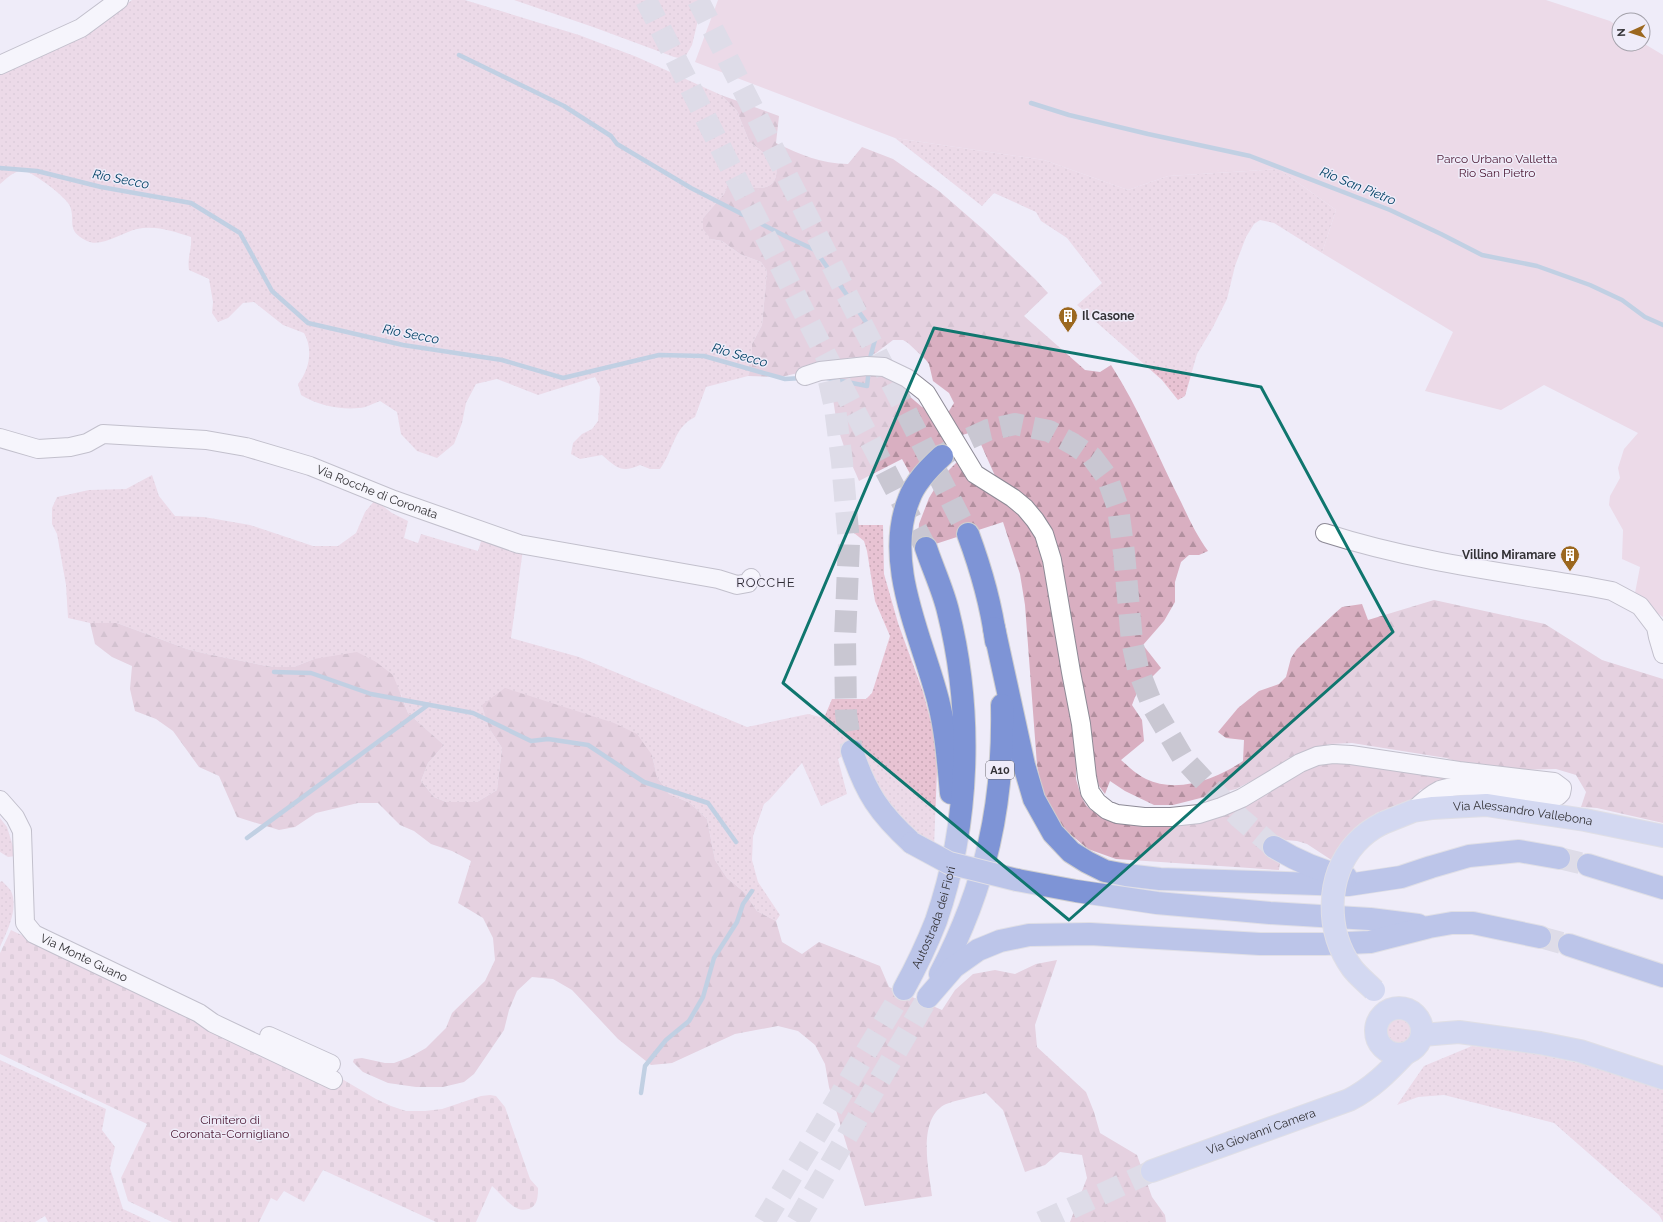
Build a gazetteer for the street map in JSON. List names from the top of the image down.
{
  "streets": {
    "highway": ["A10", "Autostrada dei Fiori"],
    "main road": ["Via Alessandro Vallebona", "Via Giovanni Camera"],
    "street": ["Via Rocche di Coronata", "Via Monte Guano"]
  },
  "crossings": [
    ["Via Alessandro Vallebona", "Via Giovanni Camera"]
  ],
  "districts": ["ROCCHE"],
  "water": ["Rio Secco", "Rio San Pietro"],
  "parks": ["Parco Urbano Valletta Rio San Pietro", "Cimitero di Coronata-Cornigliano"],
  "places": {
    "building": ["Il Casone", "Villino Miramare"]
  },
  "north": "left"
}
